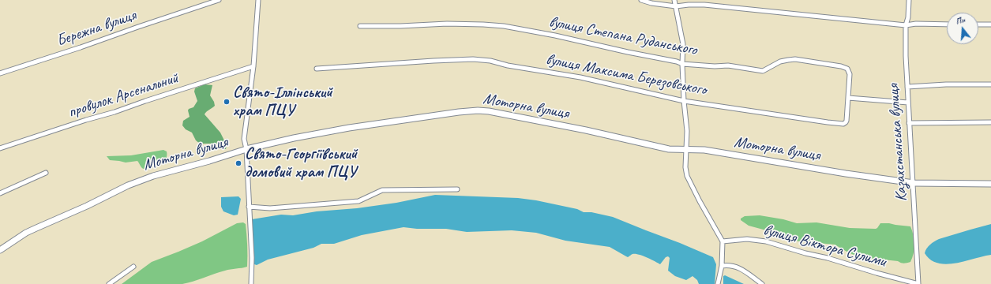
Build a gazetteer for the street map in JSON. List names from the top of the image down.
{
  "streets": {
    "street": [
      "Бережна вулиця",
      "вулиця Степана Руданського",
      "вулиця Максима Березовського",
      "провулок Арсенальний",
      "Моторна вулиця",
      "Казахстанська вулиця",
      "вулиця Віктора Сулими"
    ]
  },
  "crossings": [
    ["вулиця Степана Руданського", "вулиця Максима Березовського"],
    ["Моторна вулиця", "Казахстанська вулиця"],
    ["Казахстанська вулиця", "вулиця Віктора Сулими"]
  ],
  "places": ["Свято-Іллінський храм ПЦУ", "Свято-Георгіївський домовий храм ПЦУ"],
  "north": "top"
}
